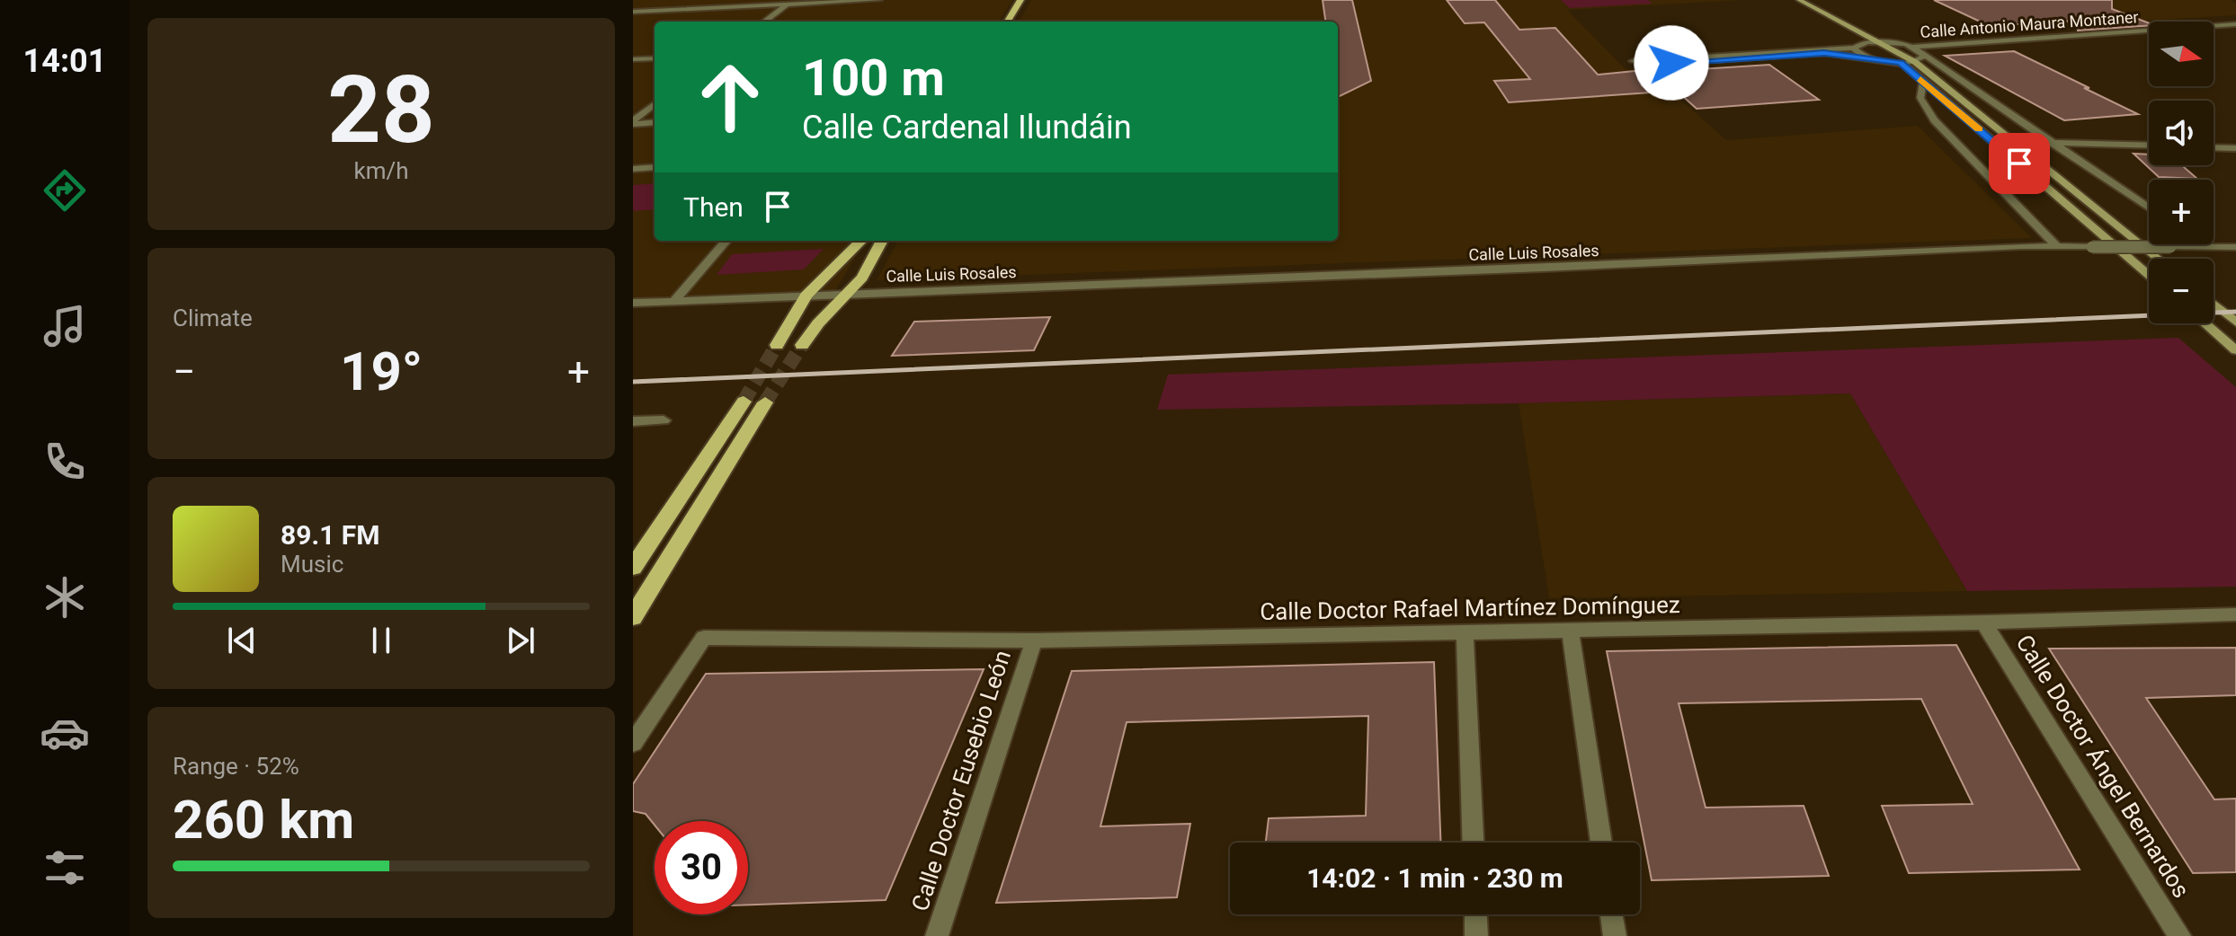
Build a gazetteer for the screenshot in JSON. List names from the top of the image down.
{
  "streets": {
    "street": [
      "Calle Antonio Maura Montaner",
      "Calle Luis Rosales",
      "Calle Doctor Rafael Martínez Domínguez",
      "Calle Doctor Ángel Bernardos",
      "Calle Doctor Eusebio León"
    ]
  },
  "crossings": [
    ["Calle Doctor Rafael Martínez Domínguez", "Calle Doctor Ángel Bernardos"],
    ["Calle Doctor Rafael Martínez Domínguez", "Calle Doctor Eusebio León"]
  ],
  "north": "right",
  "page": {
    "tabs": "14:01",
    "tile": [
      ["28", "km/h"],
      "Climate",
      ["Range · 52%", "260 km"]
    ],
    "map_buttons": ["+", "−"],
    "turn": ["100 m", "Calle Cardenal Ilundáin"],
    "then": "Then",
    "heat": ["−", "19°", "+"],
    "song": ["89.1 FM", "Music"],
    "limit": "30",
    "trip": "14:02 · 1 min · 230 m"
  }
}
